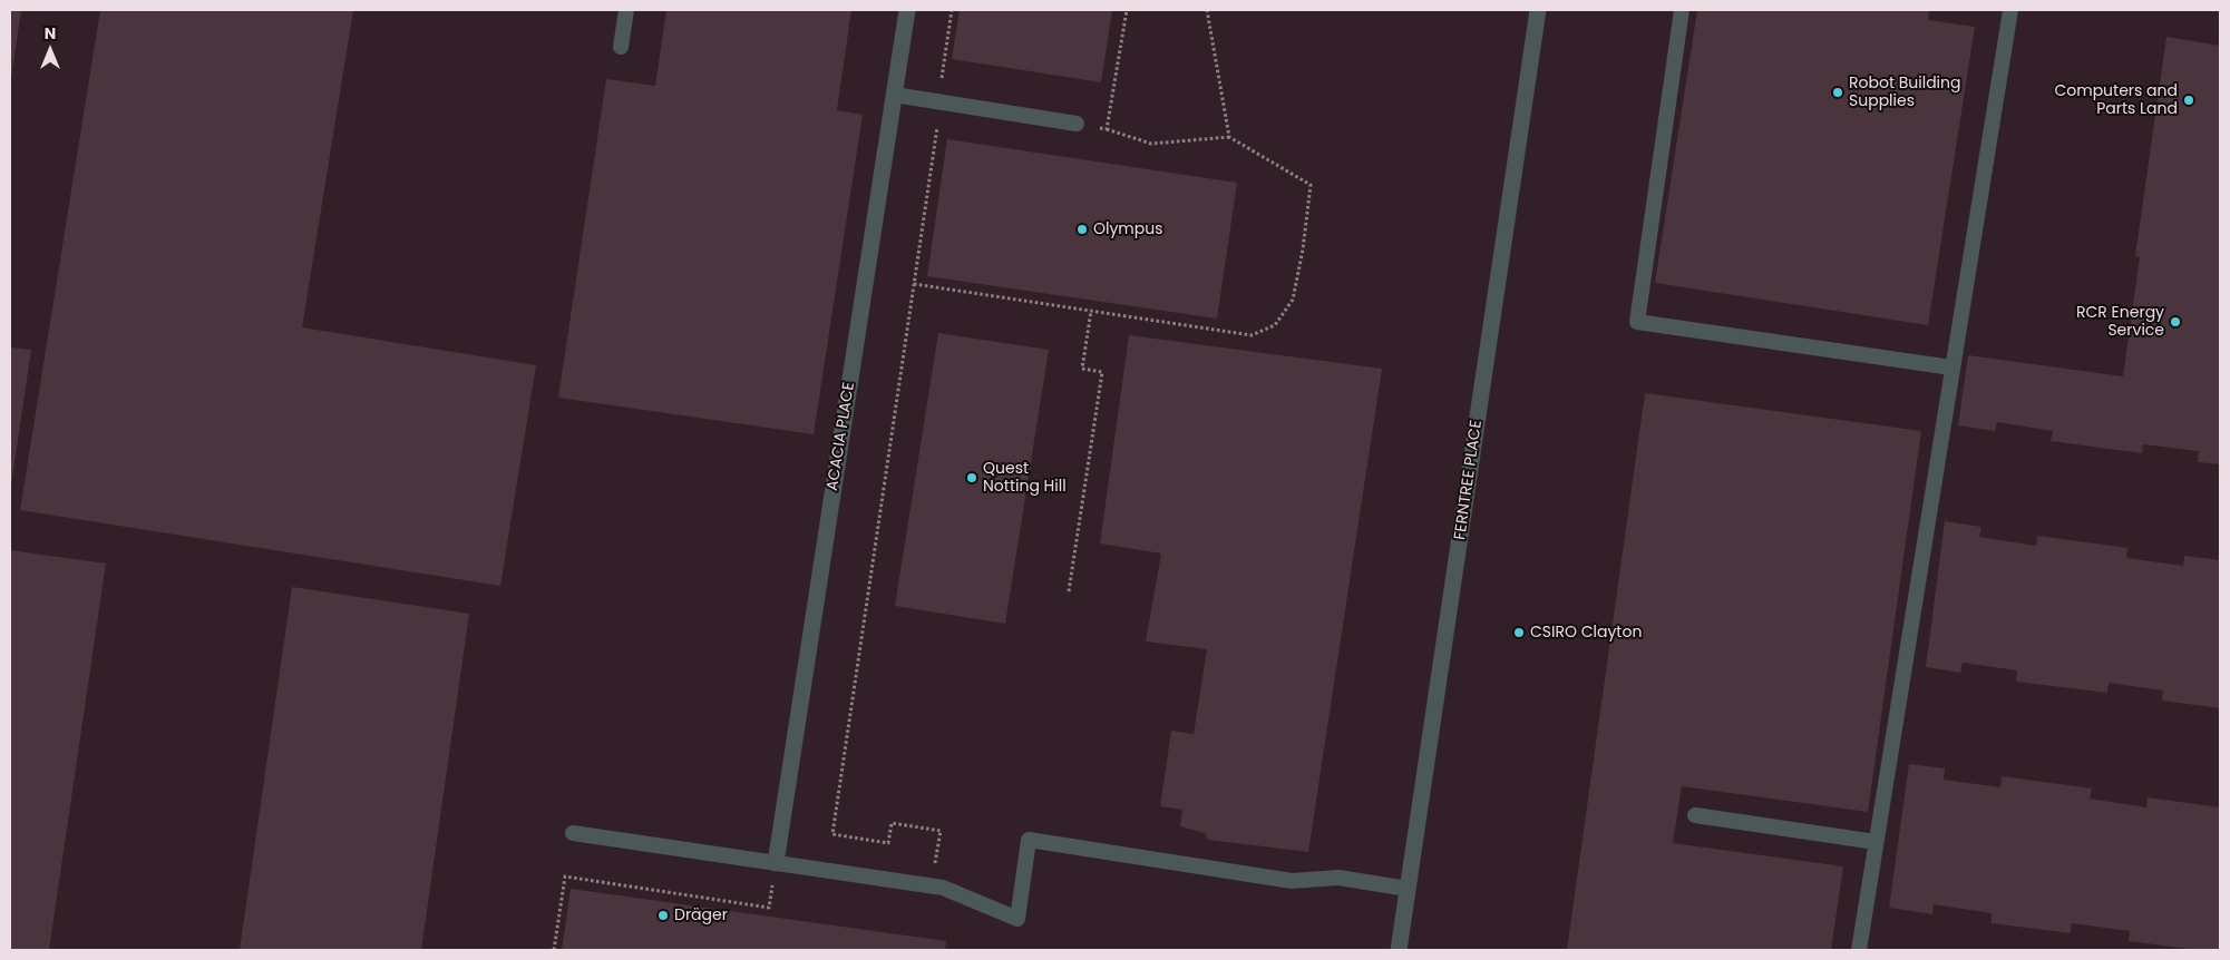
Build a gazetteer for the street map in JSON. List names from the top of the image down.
{
  "streets": {
    "street": ["ACACIA PLACE", "FERNTREE PLACE"]
  },
  "places": [
    "Robot Building Supplies",
    "Computers and Parts Land",
    "Olympus",
    "RCR Energy Service",
    "Quest Notting Hill",
    "CSIRO Clayton",
    "Dräger"
  ],
  "north": "top"
}
